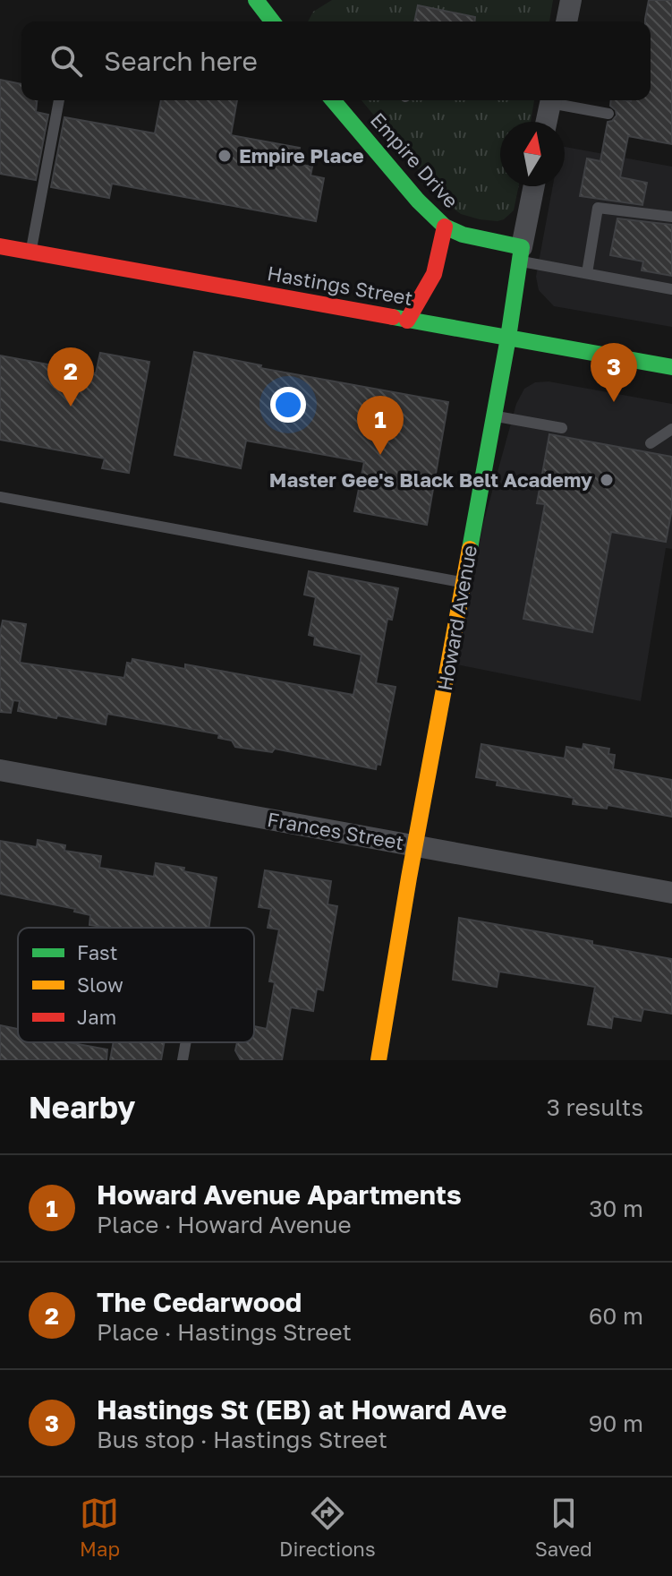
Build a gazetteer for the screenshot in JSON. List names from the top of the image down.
{
  "streets": {
    "street": [
      "Empire Drive",
      "Hastings Street",
      "Howard Avenue",
      "Frances Street"
    ]
  },
  "crossings": [
    ["Empire Drive", "Howard Avenue"],
    ["Hastings Street", "Howard Avenue"],
    ["Howard Avenue", "Frances Street"]
  ],
  "places": ["Empire Place", "Master Gee's Black Belt Academy"],
  "legend": ["Fast", "Slow", "Jam"],
  "north": "top",
  "page": {
    "search": "Search here",
    "pins": ["3", "2", "1"],
    "heading": ["Nearby", "3 results"],
    "list": [
      {
        "mark": "1",
        "name": "Howard Avenue Apartments",
        "note": "Place · Howard Avenue",
        "value": "30 m"
      },
      {
        "mark": "2",
        "name": "The Cedarwood",
        "note": "Place · Hastings Street",
        "value": "60 m"
      },
      {
        "mark": "3",
        "name": "Hastings St (EB) at Howard Ave",
        "note": "Bus stop · Hastings Street",
        "value": "90 m"
      }
    ],
    "nav": ["Map", "Directions", "Saved"]
  }
}
